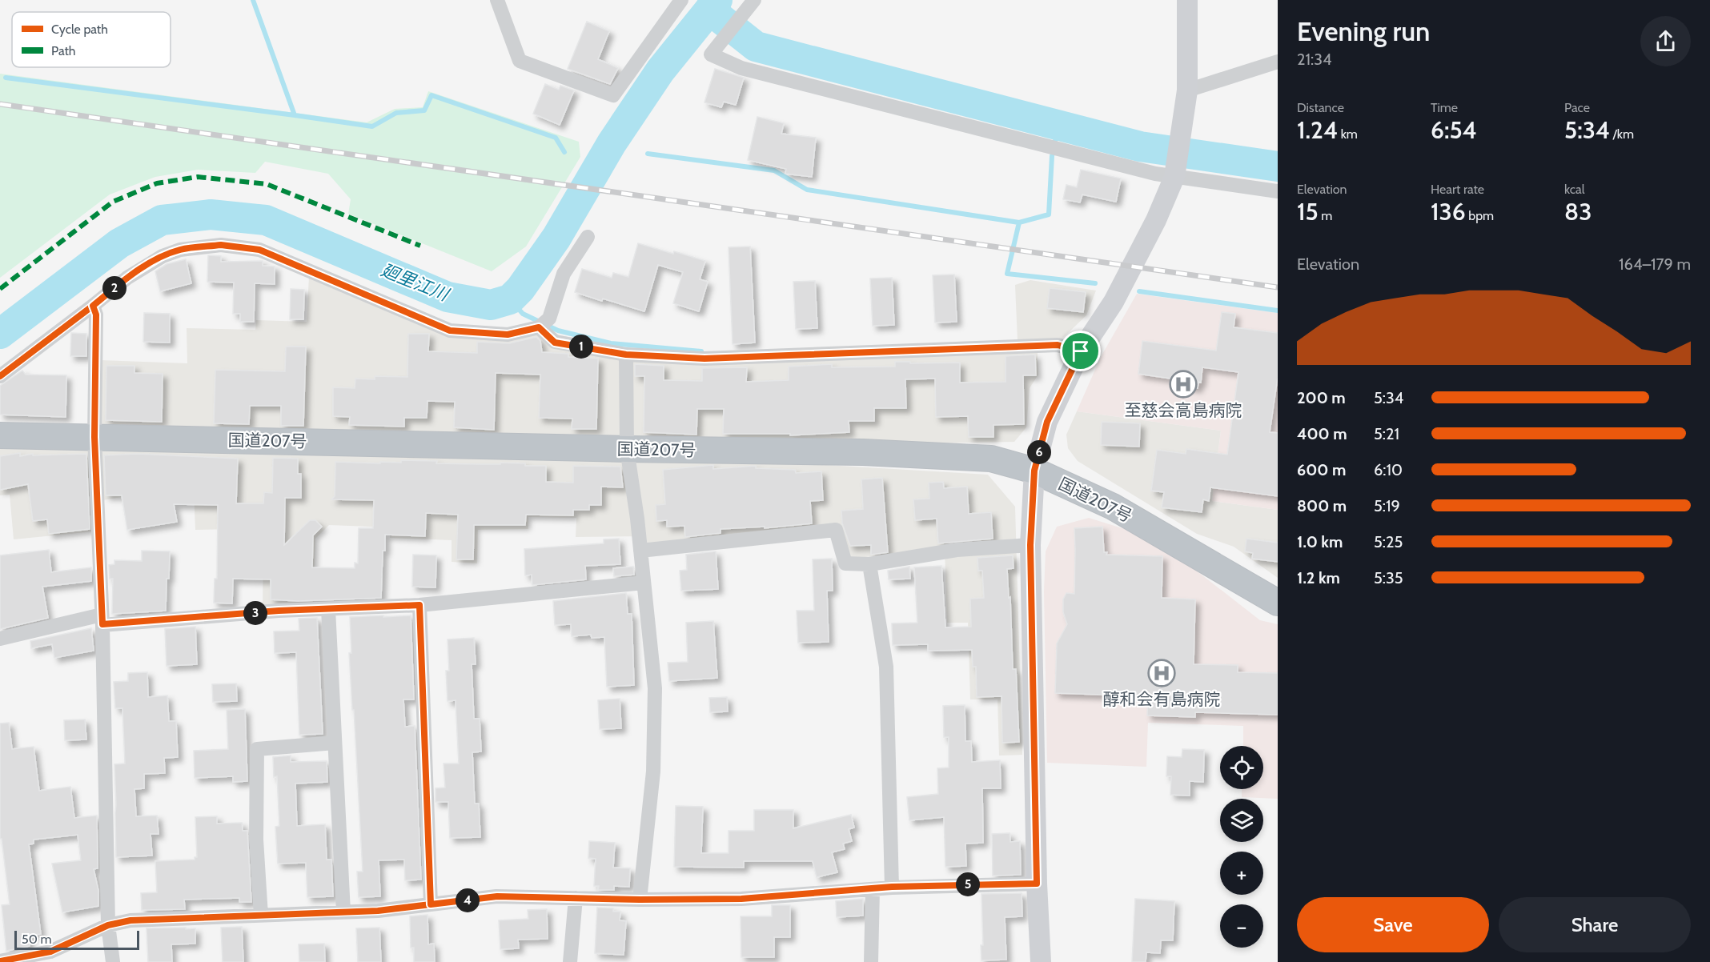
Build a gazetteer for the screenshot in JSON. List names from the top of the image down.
{
  "streets": {
    "highway": ["国道207号"]
  },
  "water": ["廻里江川"],
  "places": {
    "hospital": ["至慈会高島病院", "醇和会有島病院"]
  },
  "legend": ["Cycle path", "Path"],
  "scale_bar": "50 m",
  "page": {
    "heading": ["Evening run", "21:34"],
    "stats": [
      ["Distance", "1.24 km"],
      ["Time", "6:54"],
      ["Pace", "5:34 /km"],
      ["Elevation", "15 m"],
      ["Heart rate", "136 bpm"],
      ["kcal", "83"]
    ],
    "chart": ["Elevation", "164–179 m"],
    "pins": [
      "2",
      "1",
      "6",
      "3",
      "5",
      "4"
    ],
    "list": [
      {
        "name": "200 m",
        "note": "5:34"
      },
      {
        "name": "400 m",
        "note": "5:21"
      },
      {
        "name": "600 m",
        "note": "6:10"
      },
      {
        "name": "800 m",
        "note": "5:19"
      },
      {
        "name": "1.0 km",
        "note": "5:25"
      },
      {
        "name": "1.2 km",
        "note": "5:35"
      }
    ],
    "map_buttons": ["+", "−"],
    "buttons": ["Save", "Share"],
    "scale": "50 m"
  }
}
